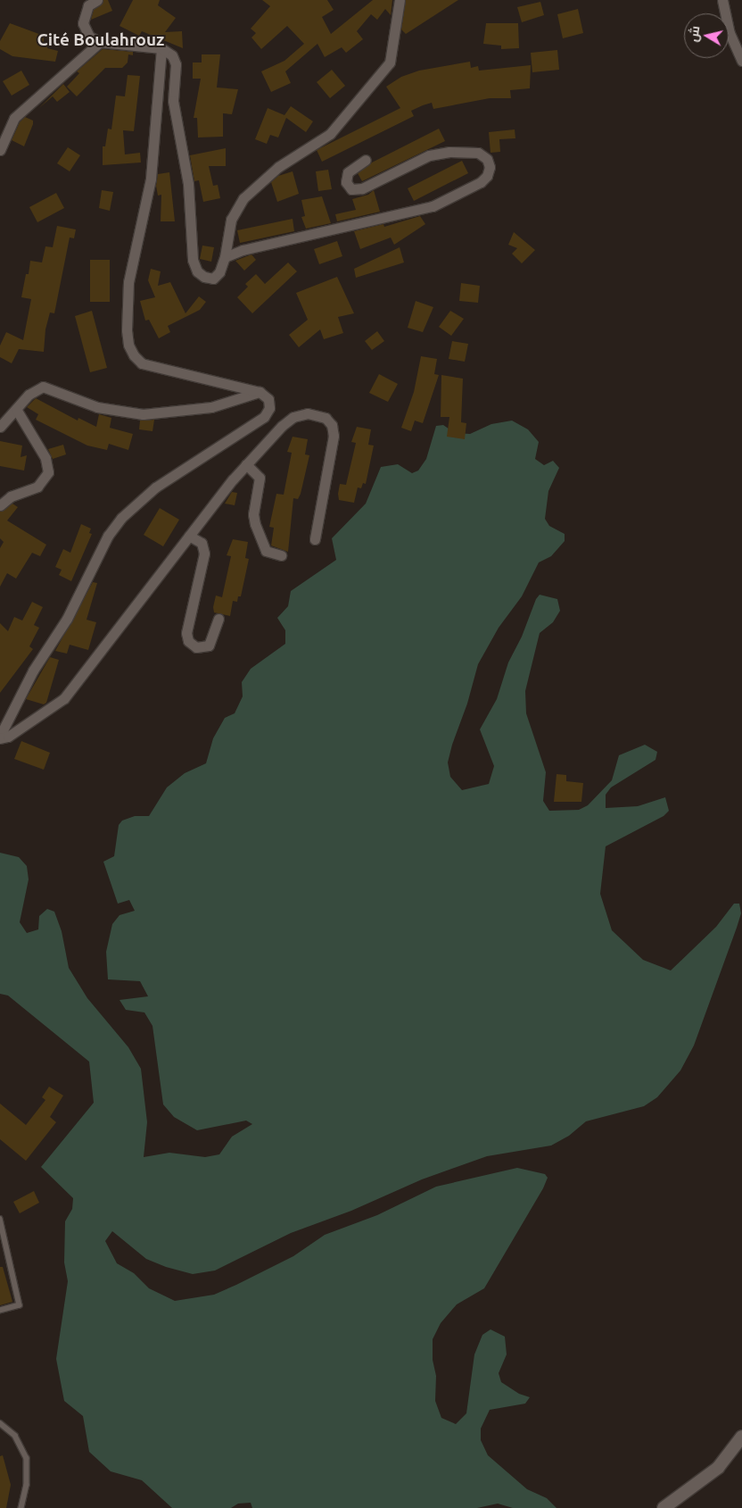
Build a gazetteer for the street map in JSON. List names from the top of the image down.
{
  "districts": ["Cité Boulahrouz"],
  "north": "left"
}
